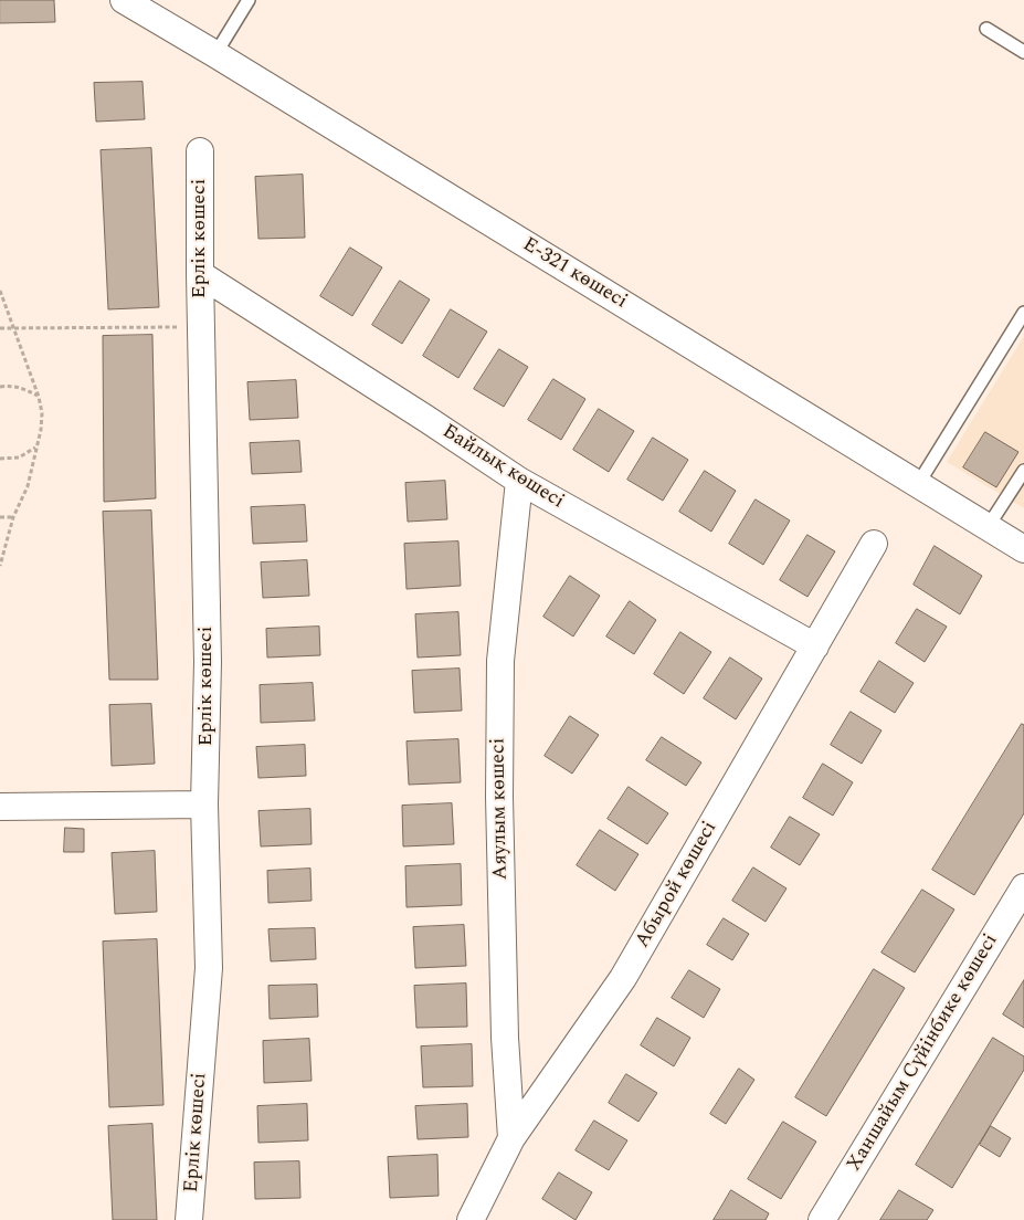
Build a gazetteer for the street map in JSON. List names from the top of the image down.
{
  "streets": {
    "street": [
      "Ерлік көшесі",
      "Е-321 көшесі",
      "Байлық көшесі",
      "Аяулым көшесі",
      "Абырой көшесі",
      "Ханшайым Сүйінбике көшесі"
    ]
  },
  "crossings": [
    ["Ерлік көшесі", "Байлық көшесі"],
    ["Байлық көшесі", "Аяулым көшесі"],
    ["Байлық көшесі", "Абырой көшесі"],
    ["Аяулым көшесі", "Абырой көшесі"]
  ]
}
